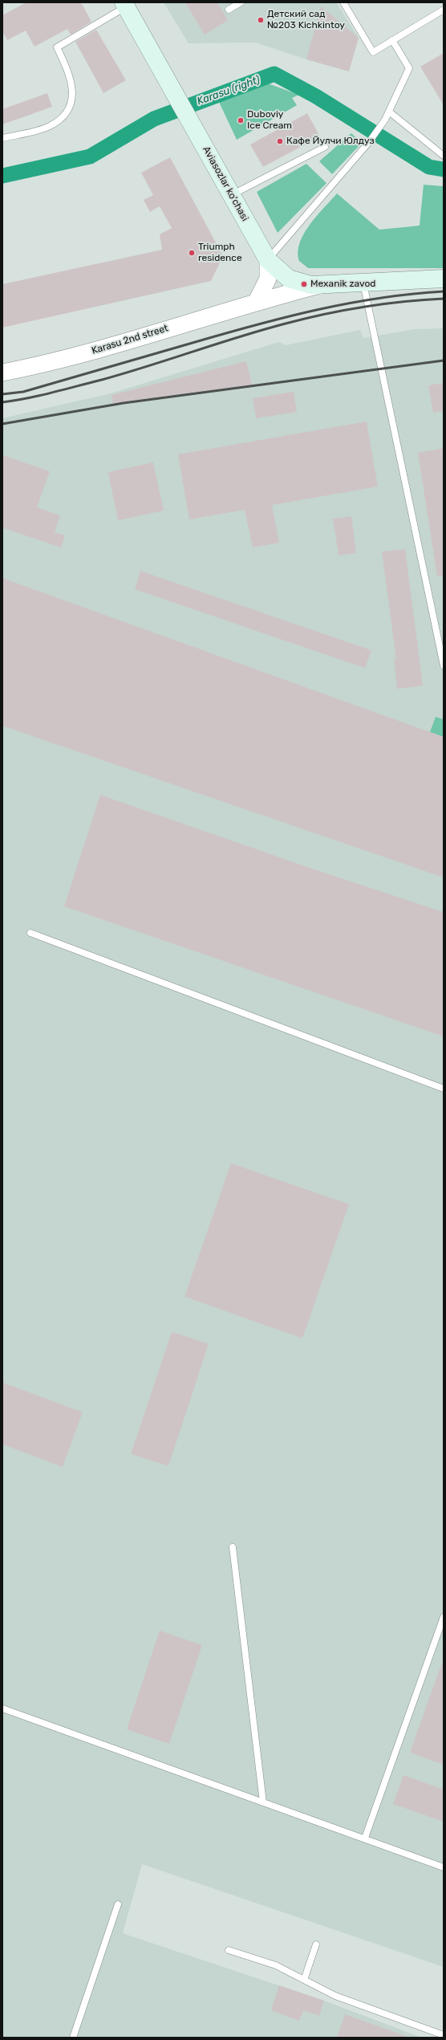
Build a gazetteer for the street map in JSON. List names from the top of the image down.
{
  "streets": {
    "main road": ["Aviasozlar ko'chasi"],
    "street": ["Karasu 2nd street"]
  },
  "crossings": [
    ["Aviasozlar ko'chasi", "Karasu 2nd street"]
  ],
  "water": ["Karasu (right)"],
  "places": [
    "Детский сад №203 Kichkintoy",
    "Duboviy Ice Cream",
    "Кафе Йулчи Юлдуз",
    "Triumph residence",
    "Mexanik zavod"
  ]
}
